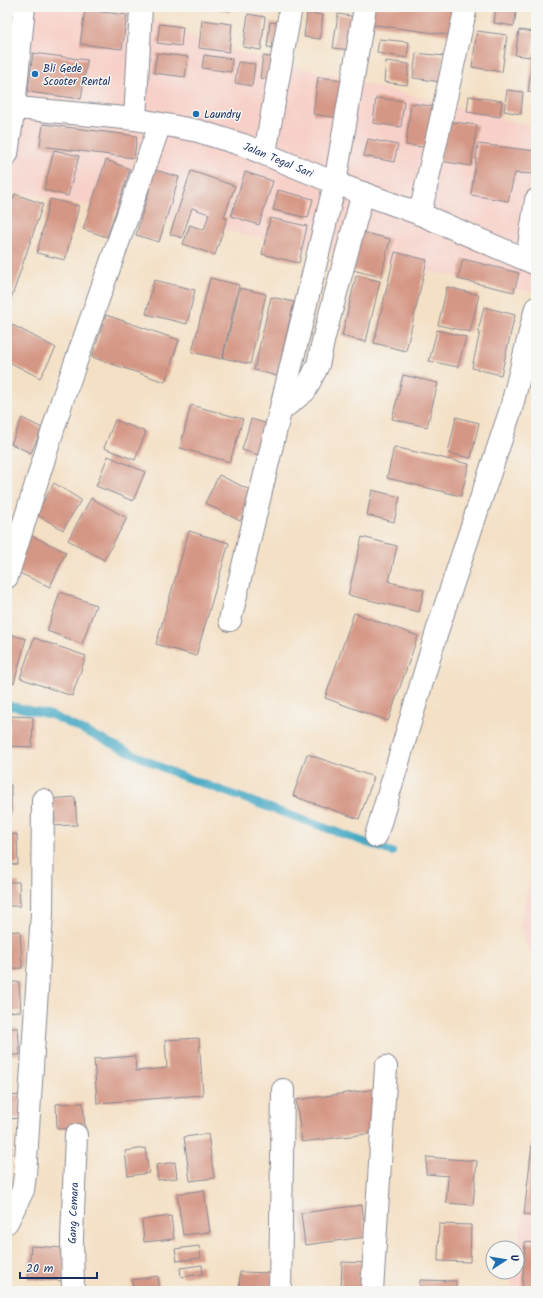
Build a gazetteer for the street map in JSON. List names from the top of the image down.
{
  "streets": {
    "street": ["Jalan Tegal Sari", "Gang Cemara"]
  },
  "places": ["Bli Gede Scooter Rental", "Laundry"],
  "scale_bar": "20 m",
  "north": "right"
}
